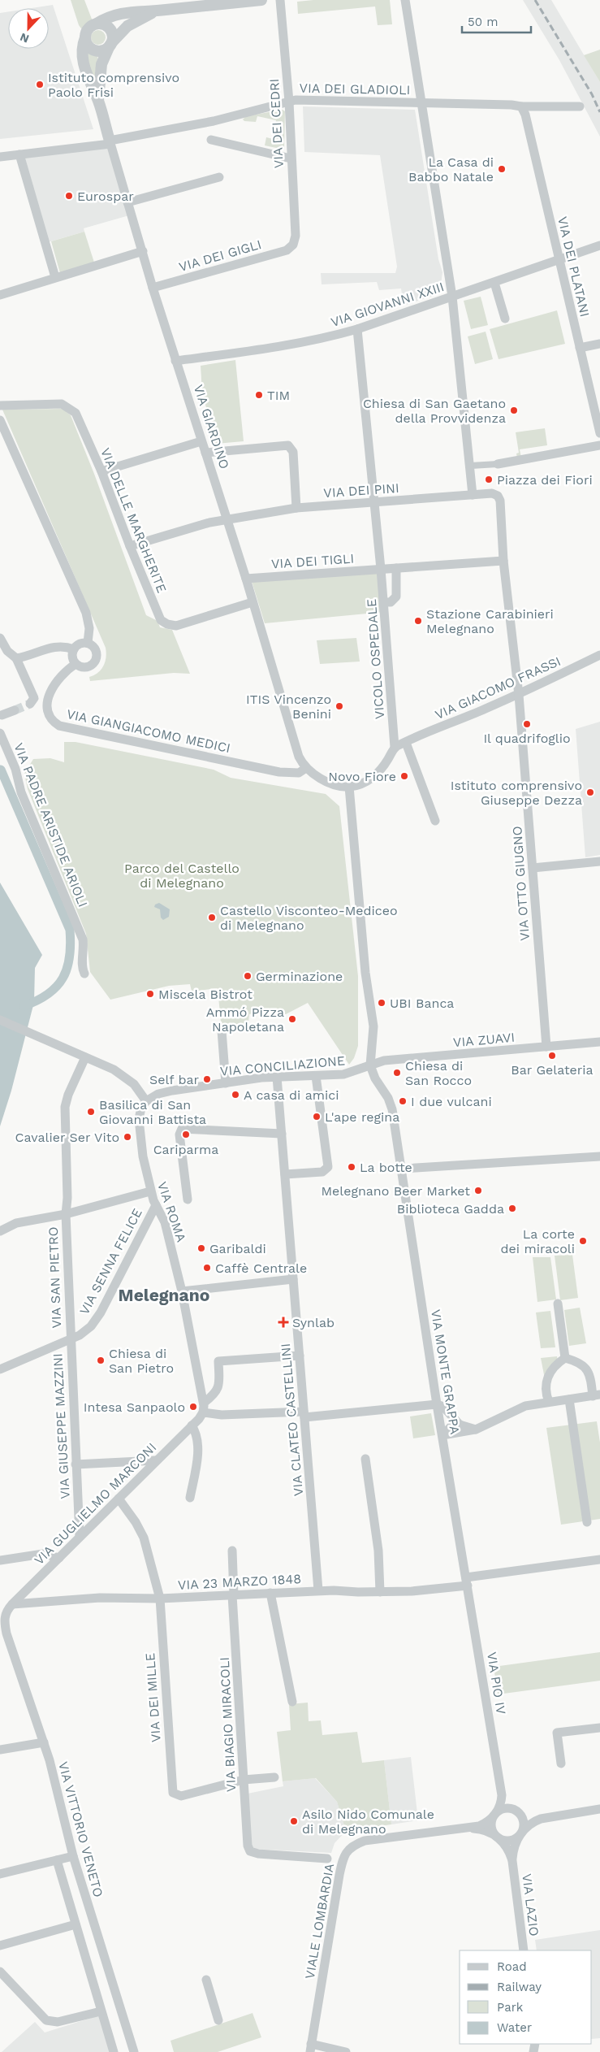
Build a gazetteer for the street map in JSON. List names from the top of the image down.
{
  "streets": {
    "street": [
      "VIA DEI GLADIOLI",
      "VIA DEI CEDRI",
      "VIA DEI GIGLI",
      "VIA DEI PLATANI",
      "VIA GIOVANNI XXIII",
      "VIA GIARDINO",
      "VIA DEI PINI",
      "VIA DELLE MARGHERITE",
      "VIA DEI TIGLI",
      "VICOLO OSPEDALE",
      "VIA GIACOMO FRASSI",
      "VIA GIANGIACOMO MEDICI",
      "VIA PADRE ARISTIDE ARIOLI",
      "VIA OTTO GIUGNO",
      "VIA ZUAVI",
      "VIA CONCILIAZIONE",
      "VIA ROMA",
      "VIA SENNA FELICE",
      "VIA SAN PIETRO",
      "VIA MONTE GRAPPA",
      "VIA CLATEO CASTELLINI",
      "VIA GIUSEPPE MAZZINI",
      "VIA GUGLIELMO MARCONI",
      "VIA 23 MARZO 1848",
      "VIA PIO IV",
      "VIA DEI MILLE",
      "VIA BIAGIO MIRACOLI",
      "VIA VITTORIO VENETO",
      "VIA LAZIO",
      "VIALE LOMBARDIA"
    ]
  },
  "crossings": [
    ["VIA DEI GLADIOLI", "VIA DEI CEDRI"],
    ["VIA DEI GLADIOLI", "VIA GIARDINO"],
    ["VIA DEI CEDRI", "VIA DEI GIGLI"],
    ["VIA DEI GIGLI", "VIA GIARDINO"],
    ["VIA DEI PLATANI", "VIA GIOVANNI XXIII"],
    ["VIA GIOVANNI XXIII", "VIA GIARDINO"],
    ["VIA GIOVANNI XXIII", "VICOLO OSPEDALE"],
    ["VIA GIARDINO", "VIA DEI PINI"],
    ["VIA GIARDINO", "VIA DELLE MARGHERITE"],
    ["VIA GIARDINO", "VIA DEI TIGLI"],
    ["VIA GIARDINO", "VIA GIANGIACOMO MEDICI"],
    ["VIA DEI PINI", "VIA DELLE MARGHERITE"],
    ["VIA DEI PINI", "VICOLO OSPEDALE"],
    ["VIA DEI PINI", "VIA OTTO GIUGNO"],
    ["VIA DEI TIGLI", "VICOLO OSPEDALE"],
    ["VICOLO OSPEDALE", "VIA GIACOMO FRASSI"],
    ["VIA GIACOMO FRASSI", "VIA OTTO GIUGNO"],
    ["VIA OTTO GIUGNO", "VIA ZUAVI"],
    ["VIA ZUAVI", "VIA CONCILIAZIONE"],
    ["VIA ZUAVI", "VIA MONTE GRAPPA"],
    ["VIA CONCILIAZIONE", "VIA ROMA"],
    ["VIA CONCILIAZIONE", "VIA MONTE GRAPPA"],
    ["VIA CONCILIAZIONE", "VIA CLATEO CASTELLINI"],
    ["VIA ROMA", "VIA SENNA FELICE"],
    ["VIA ROMA", "VIA GUGLIELMO MARCONI"],
    ["VIA SENNA FELICE", "VIA SAN PIETRO"],
    ["VIA SENNA FELICE", "VIA GIUSEPPE MAZZINI"],
    ["VIA SAN PIETRO", "VIA GIUSEPPE MAZZINI"],
    ["VIA MONTE GRAPPA", "VIA 23 MARZO 1848"],
    ["VIA MONTE GRAPPA", "VIA PIO IV"],
    ["VIA CLATEO CASTELLINI", "VIA 23 MARZO 1848"],
    ["VIA GIUSEPPE MAZZINI", "VIA GUGLIELMO MARCONI"],
    ["VIA GUGLIELMO MARCONI", "VIA 23 MARZO 1848"],
    ["VIA GUGLIELMO MARCONI", "VIA DEI MILLE"],
    ["VIA GUGLIELMO MARCONI", "VIA VITTORIO VENETO"],
    ["VIA 23 MARZO 1848", "VIA PIO IV"],
    ["VIA 23 MARZO 1848", "VIA DEI MILLE"],
    ["VIA 23 MARZO 1848", "VIA BIAGIO MIRACOLI"],
    ["VIA PIO IV", "VIA LAZIO"],
    ["VIA PIO IV", "VIALE LOMBARDIA"],
    ["VIA DEI MILLE", "VIA BIAGIO MIRACOLI"],
    ["VIA LAZIO", "VIALE LOMBARDIA"]
  ],
  "districts": ["Melegnano"],
  "parks": ["Parco del Castello di Melegnano"],
  "places": {
    "other": [
      "Istituto comprensivo Paolo Frisi",
      "La Casa di Babbo Natale",
      "Eurospar",
      "TIM",
      "Chiesa di San Gaetano della Provvidenza",
      "Piazza dei Fiori",
      "Stazione Carabinieri Melegnano",
      "ITIS Vincenzo Benini",
      "Il quadrifoglio",
      "Novo Fiore",
      "Istituto comprensivo Giuseppe Dezza",
      "Castello Visconteo-Mediceo di Melegnano",
      "Germinazione",
      "Miscela Bistrot",
      "UBI Banca",
      "Ammó Pizza Napoletana",
      "Bar Gelateria",
      "Chiesa di San Rocco",
      "Self bar",
      "A casa di amici",
      "I due vulcani",
      "Basilica di San Giovanni Battista",
      "L'ape regina",
      "Cariparma",
      "Cavalier Ser Vito",
      "La botte",
      "Melegnano Beer Market",
      "Biblioteca Gadda",
      "La corte dei miracoli",
      "Garibaldi",
      "Caffè Centrale",
      "Chiesa di San Pietro",
      "Intesa Sanpaolo",
      "Asilo Nido Comunale di Melegnano"
    ],
    "health": ["Synlab"]
  },
  "legend": [
    "Road",
    "Railway",
    "Park",
    "Water"
  ],
  "scale_bar": "50 m",
  "north": "bottom"
}
